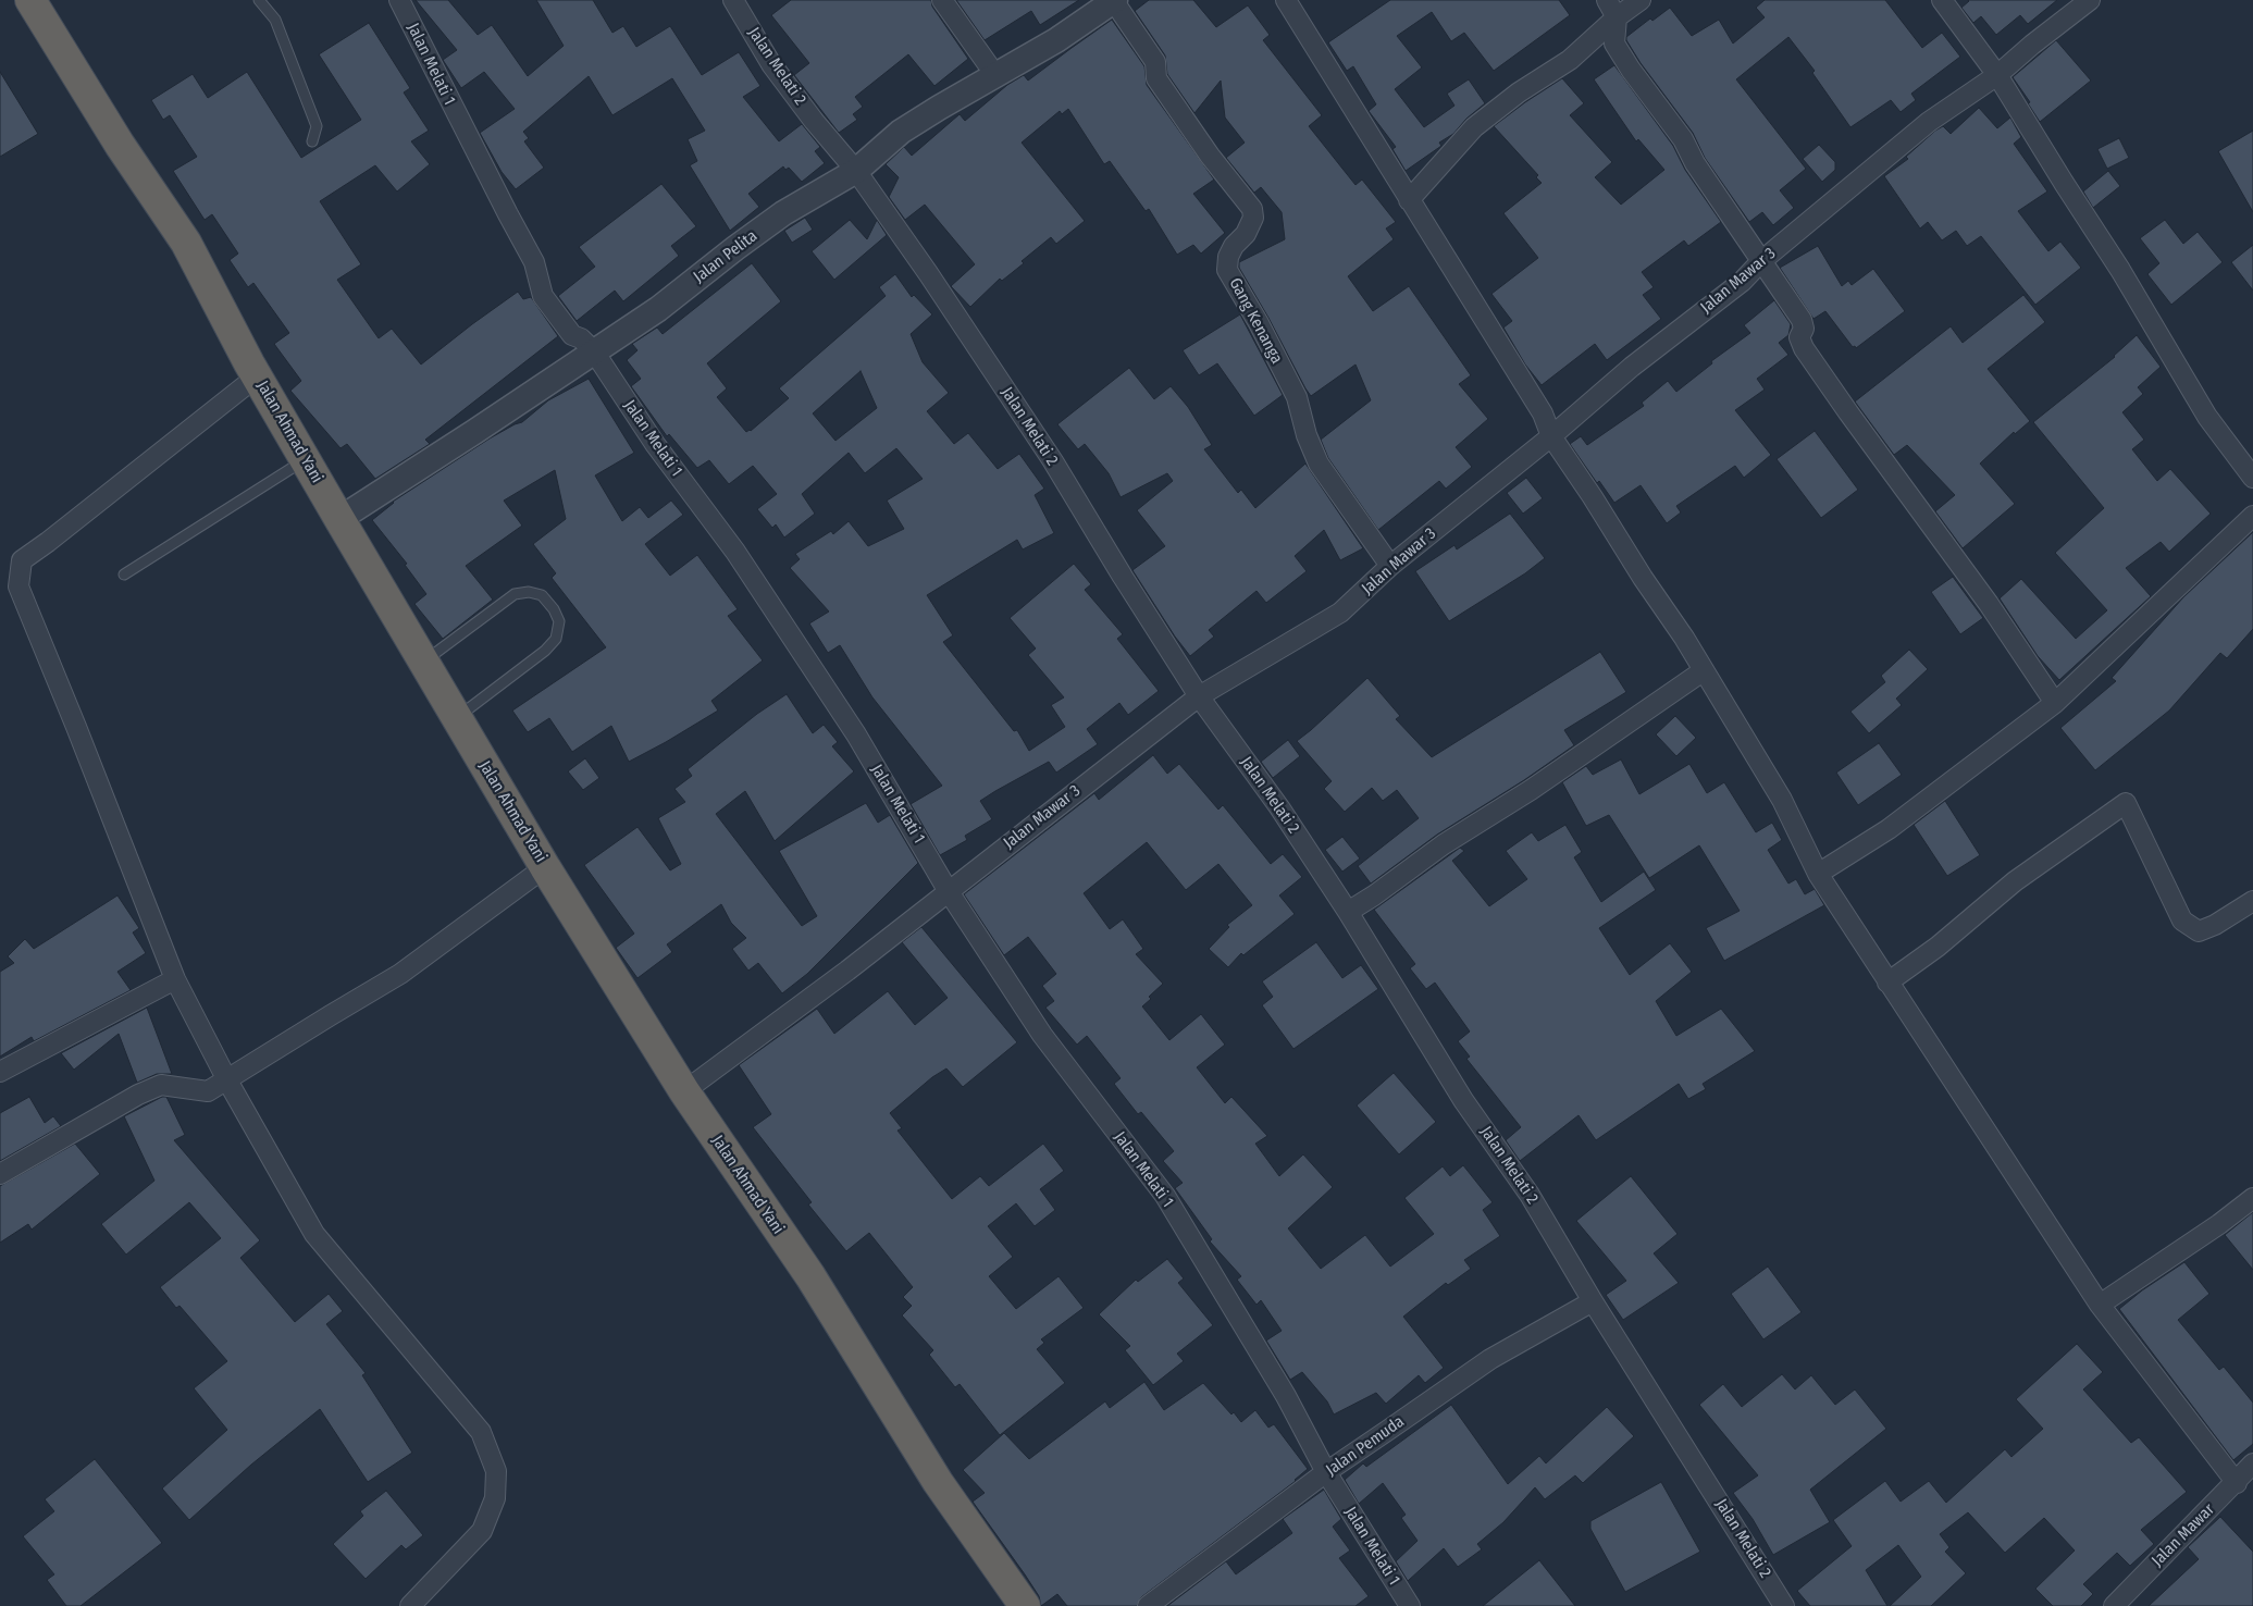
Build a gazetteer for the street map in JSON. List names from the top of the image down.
{
  "streets": {
    "highway": ["Jalan Ahmad Yani"],
    "street": [
      "Jalan Melati 1",
      "Jalan Melati 2",
      "Jalan Pelita",
      "Jalan Mawar 3",
      "Gang Kenanga",
      "Jalan Pemuda",
      "Jalan Mawar"
    ]
  },
  "crossings": [
    ["Jalan Melati 1", "Jalan Pelita"],
    ["Jalan Melati 1", "Jalan Mawar 3"],
    ["Jalan Melati 1", "Jalan Pemuda"],
    ["Jalan Melati 2", "Jalan Pelita"],
    ["Jalan Melati 2", "Jalan Mawar 3"],
    ["Jalan Melati 2", "Jalan Pemuda"],
    ["Jalan Pelita", "Gang Kenanga"],
    ["Jalan Pelita", "Jalan Ahmad Yani"],
    ["Jalan Mawar 3", "Gang Kenanga"],
    ["Jalan Mawar 3", "Jalan Ahmad Yani"]
  ]
}
